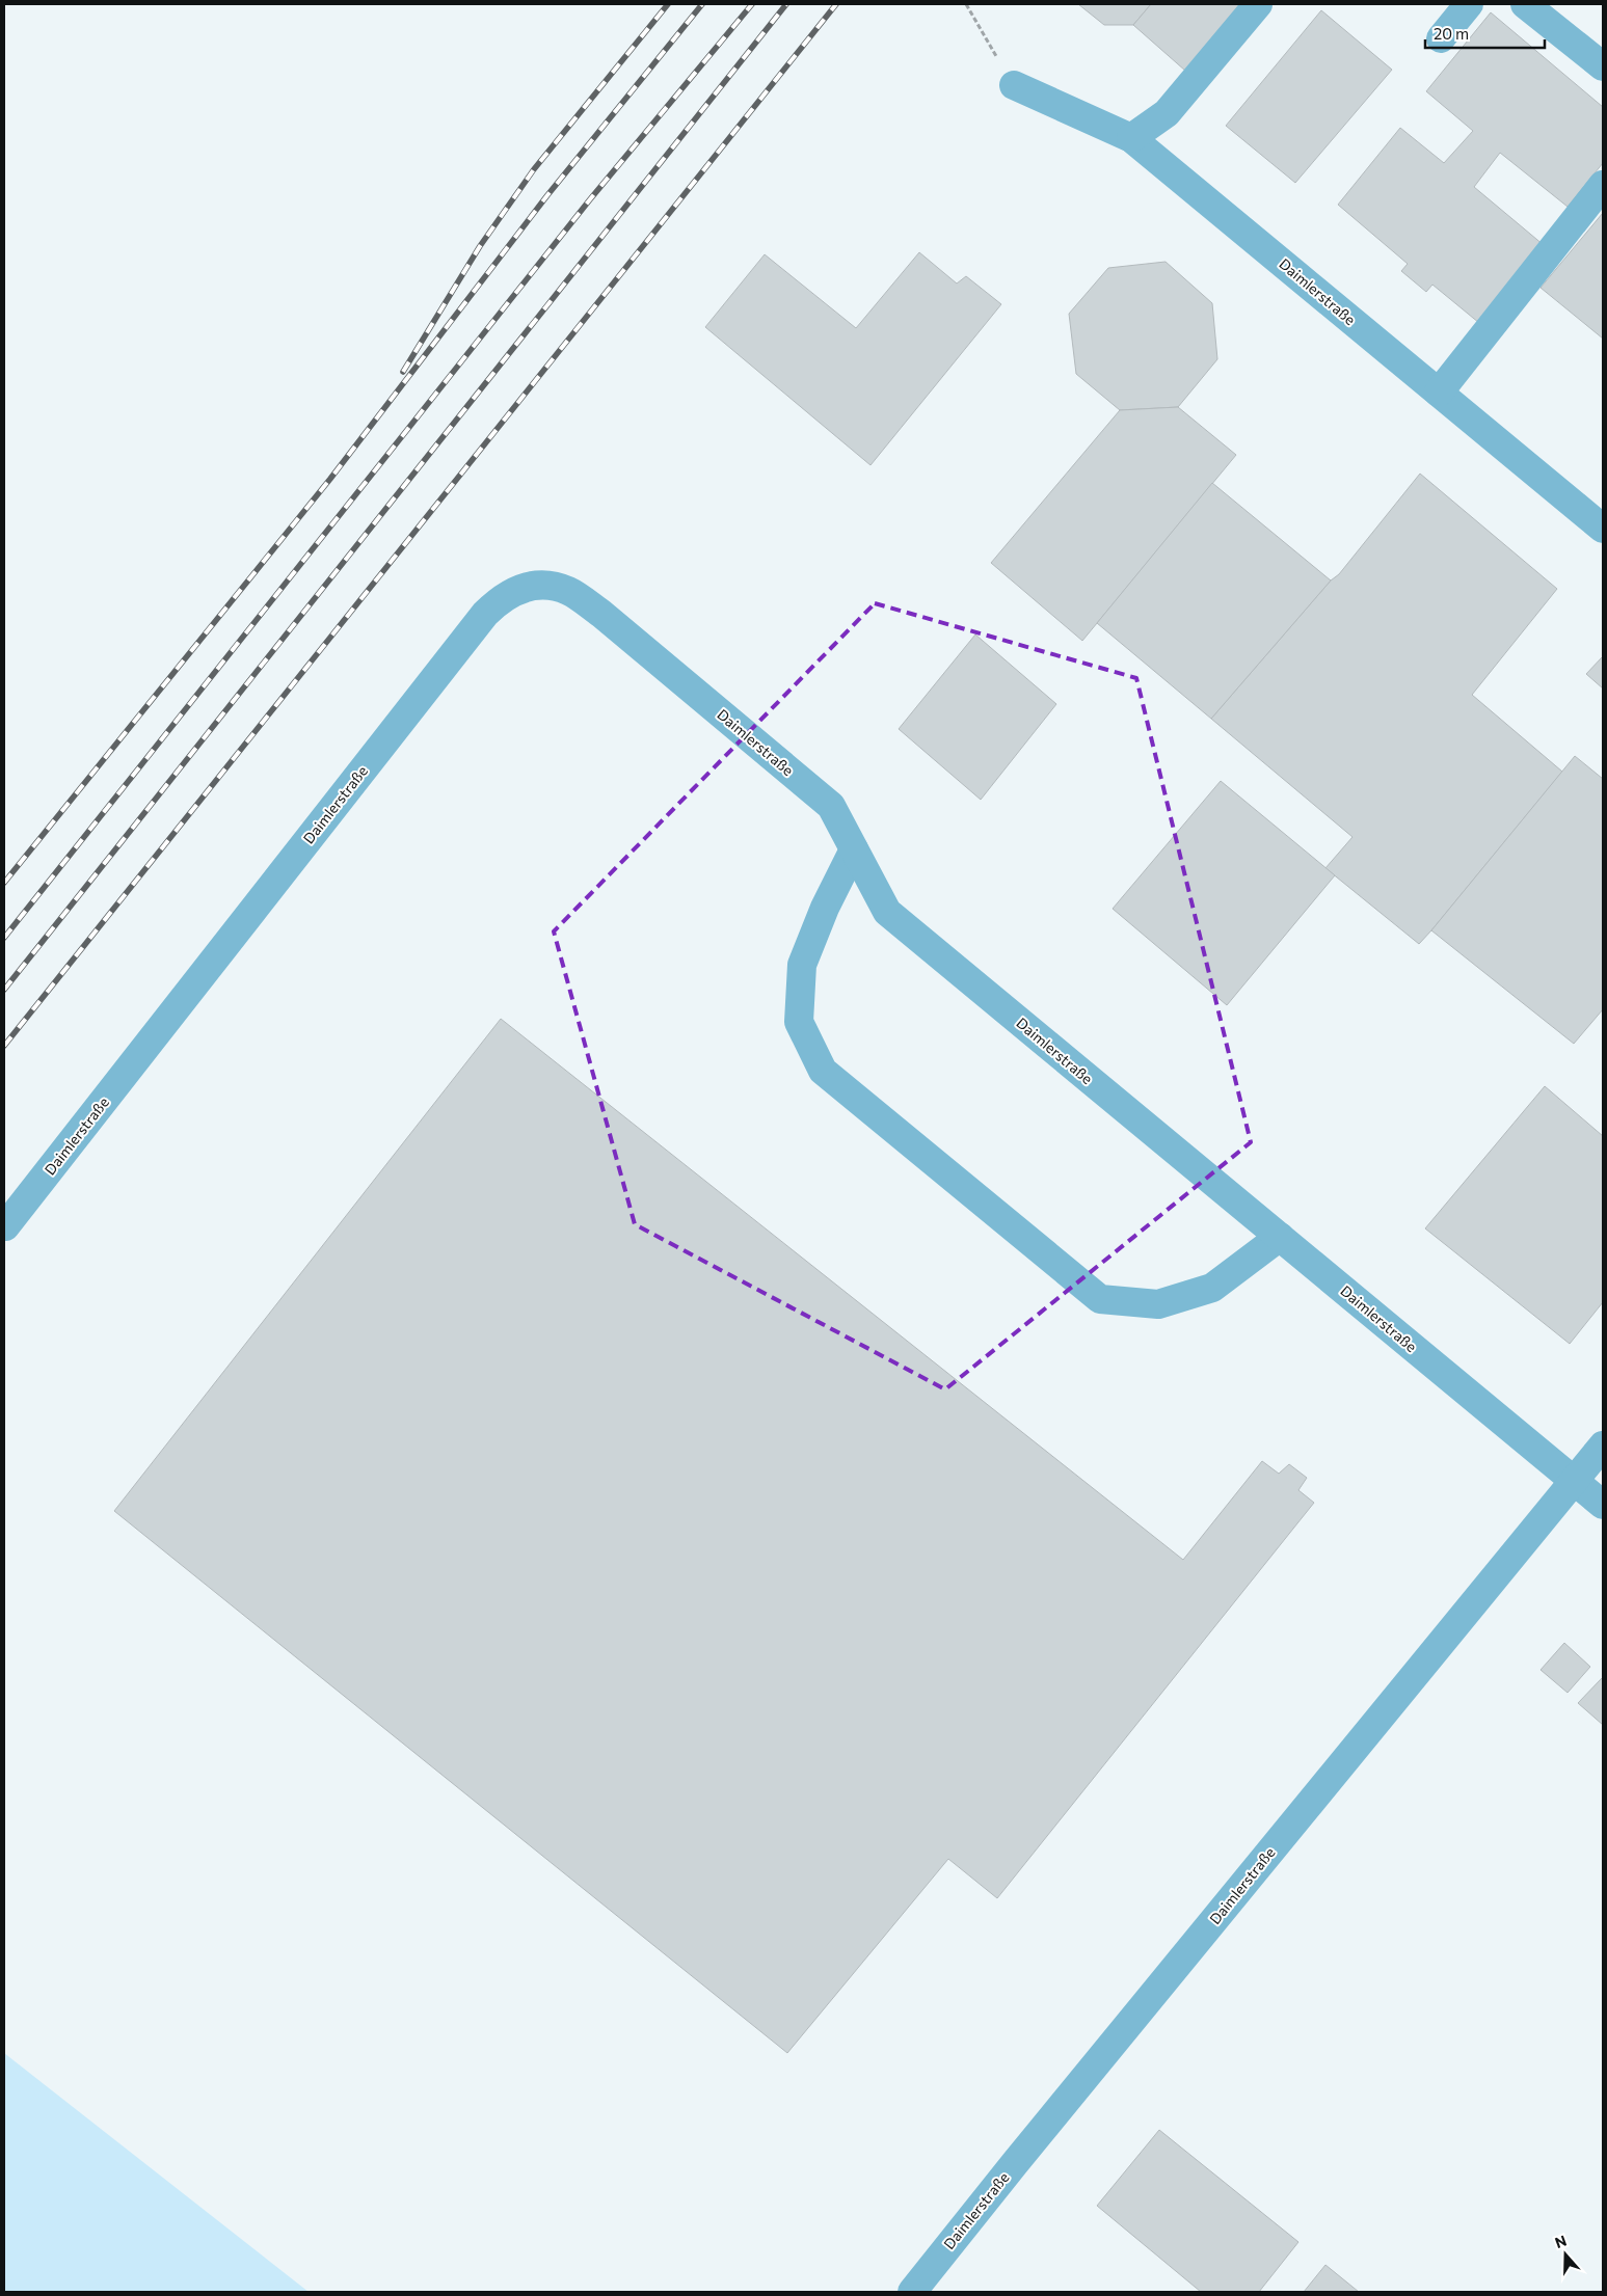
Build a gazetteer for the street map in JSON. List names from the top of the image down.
{
  "streets": {
    "street": ["Daimlerstraße"]
  },
  "scale_bar": "20 m",
  "north": "top"
}
